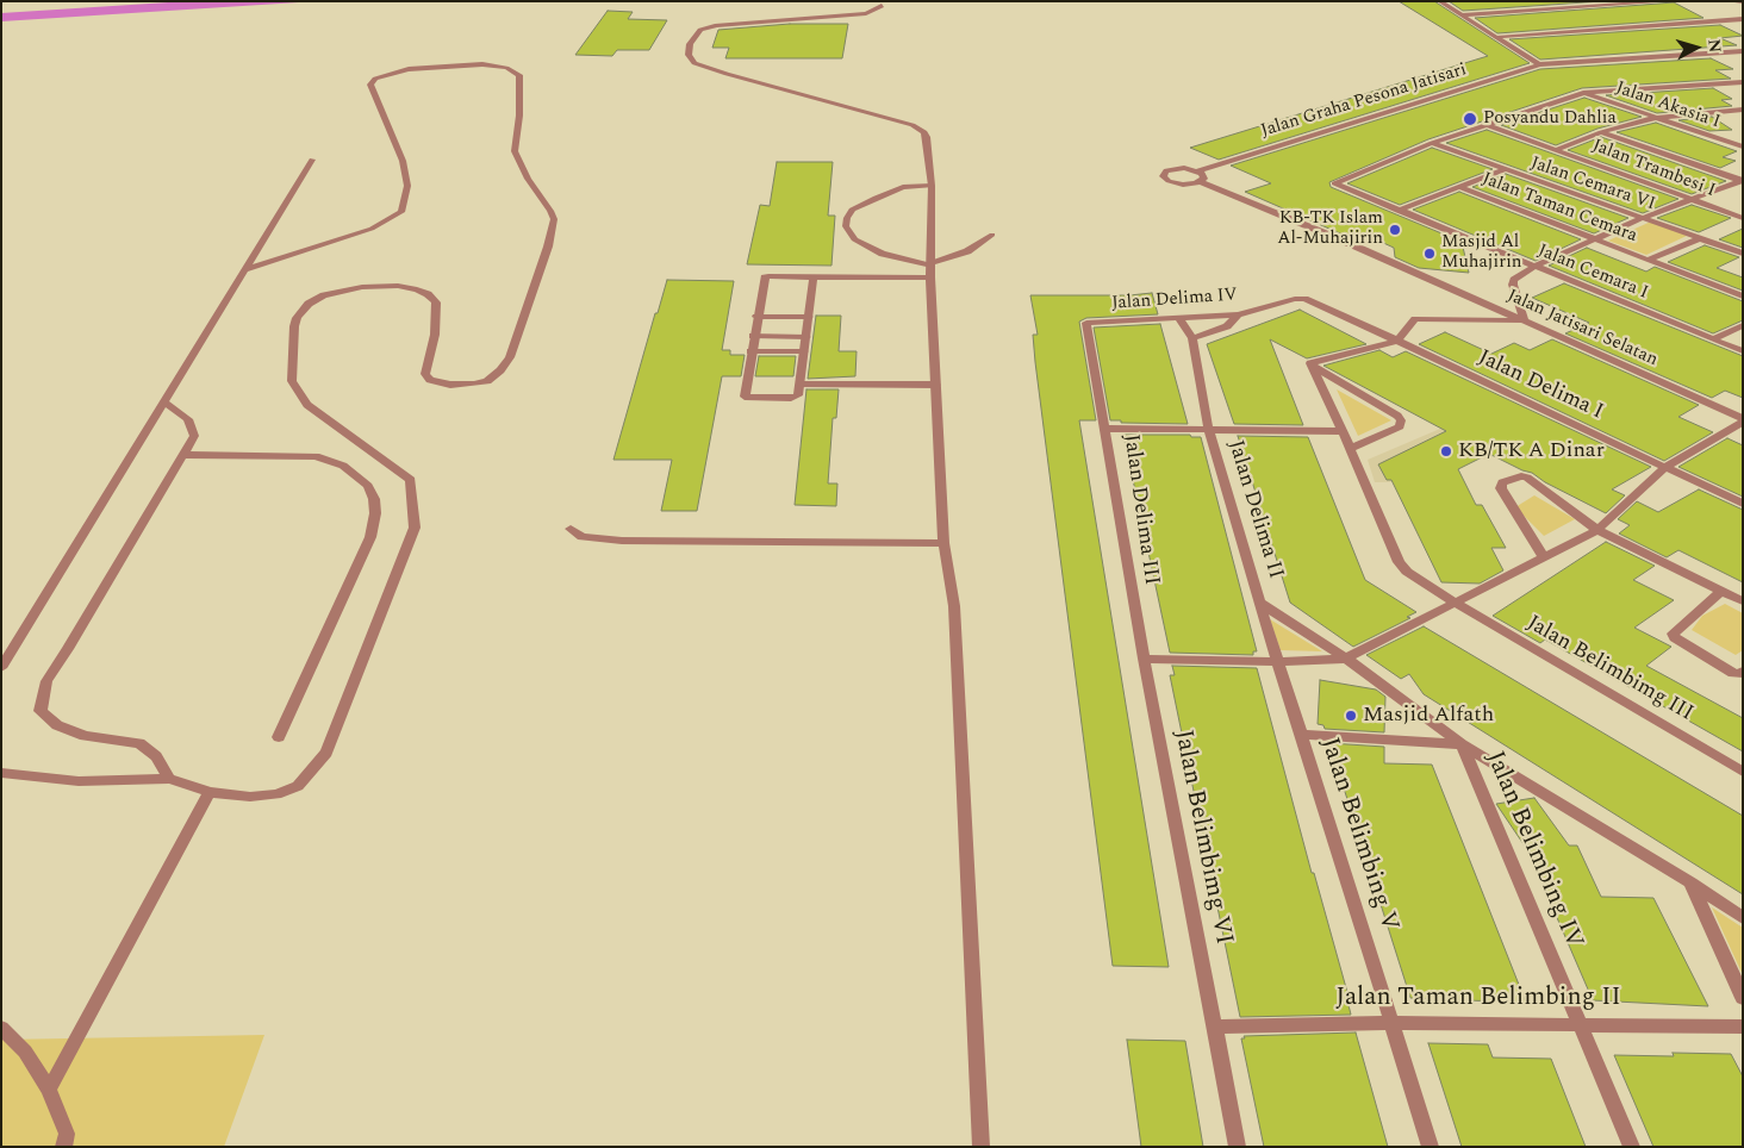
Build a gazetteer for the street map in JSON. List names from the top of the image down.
{
  "streets": {
    "street": [
      "Jalan Graha Pesona Jatisari",
      "Jalan Akasia I",
      "Jalan Trambesi I",
      "Jalan Cemara VI",
      "Jalan Taman Cemara",
      "Jalan Cemara I",
      "Jalan Delima IV",
      "Jalan Jatisari Selatan",
      "Jalan Delima I",
      "Jalan Delima III",
      "Jalan Delima II",
      "Jalan Belimbimg III",
      "Jalan Belimbing V",
      "Jalan Belimbimg VI",
      "Jalan Belimbing IV",
      "Jalan Taman Belimbing II"
    ]
  },
  "crossings": [
    ["Jalan Graha Pesona Jatisari", "Jalan Jatisari Selatan"],
    ["Jalan Cemara VI", "Jalan Taman Cemara"],
    ["Jalan Cemara VI", "Jalan Cemara I"],
    ["Jalan Delima IV", "Jalan Delima I"],
    ["Jalan Delima IV", "Jalan Delima III"],
    ["Jalan Delima III", "Jalan Delima II"],
    ["Jalan Delima III", "Jalan Belimbimg VI"],
    ["Jalan Delima II", "Jalan Belimbimg III"],
    ["Jalan Delima II", "Jalan Belimbing V"],
    ["Jalan Belimbing V", "Jalan Belimbing IV"],
    ["Jalan Belimbing V", "Jalan Taman Belimbing II"],
    ["Jalan Belimbimg VI", "Jalan Taman Belimbing II"],
    ["Jalan Belimbing IV", "Jalan Taman Belimbing II"]
  ],
  "places": [
    "Posyandu Dahlia",
    "KB-TK Islam Al-Muhajirin",
    "Masjid Al Muhajirin",
    "KB/TK A Dinar",
    "Masjid Alfath"
  ],
  "north": "right"
}
